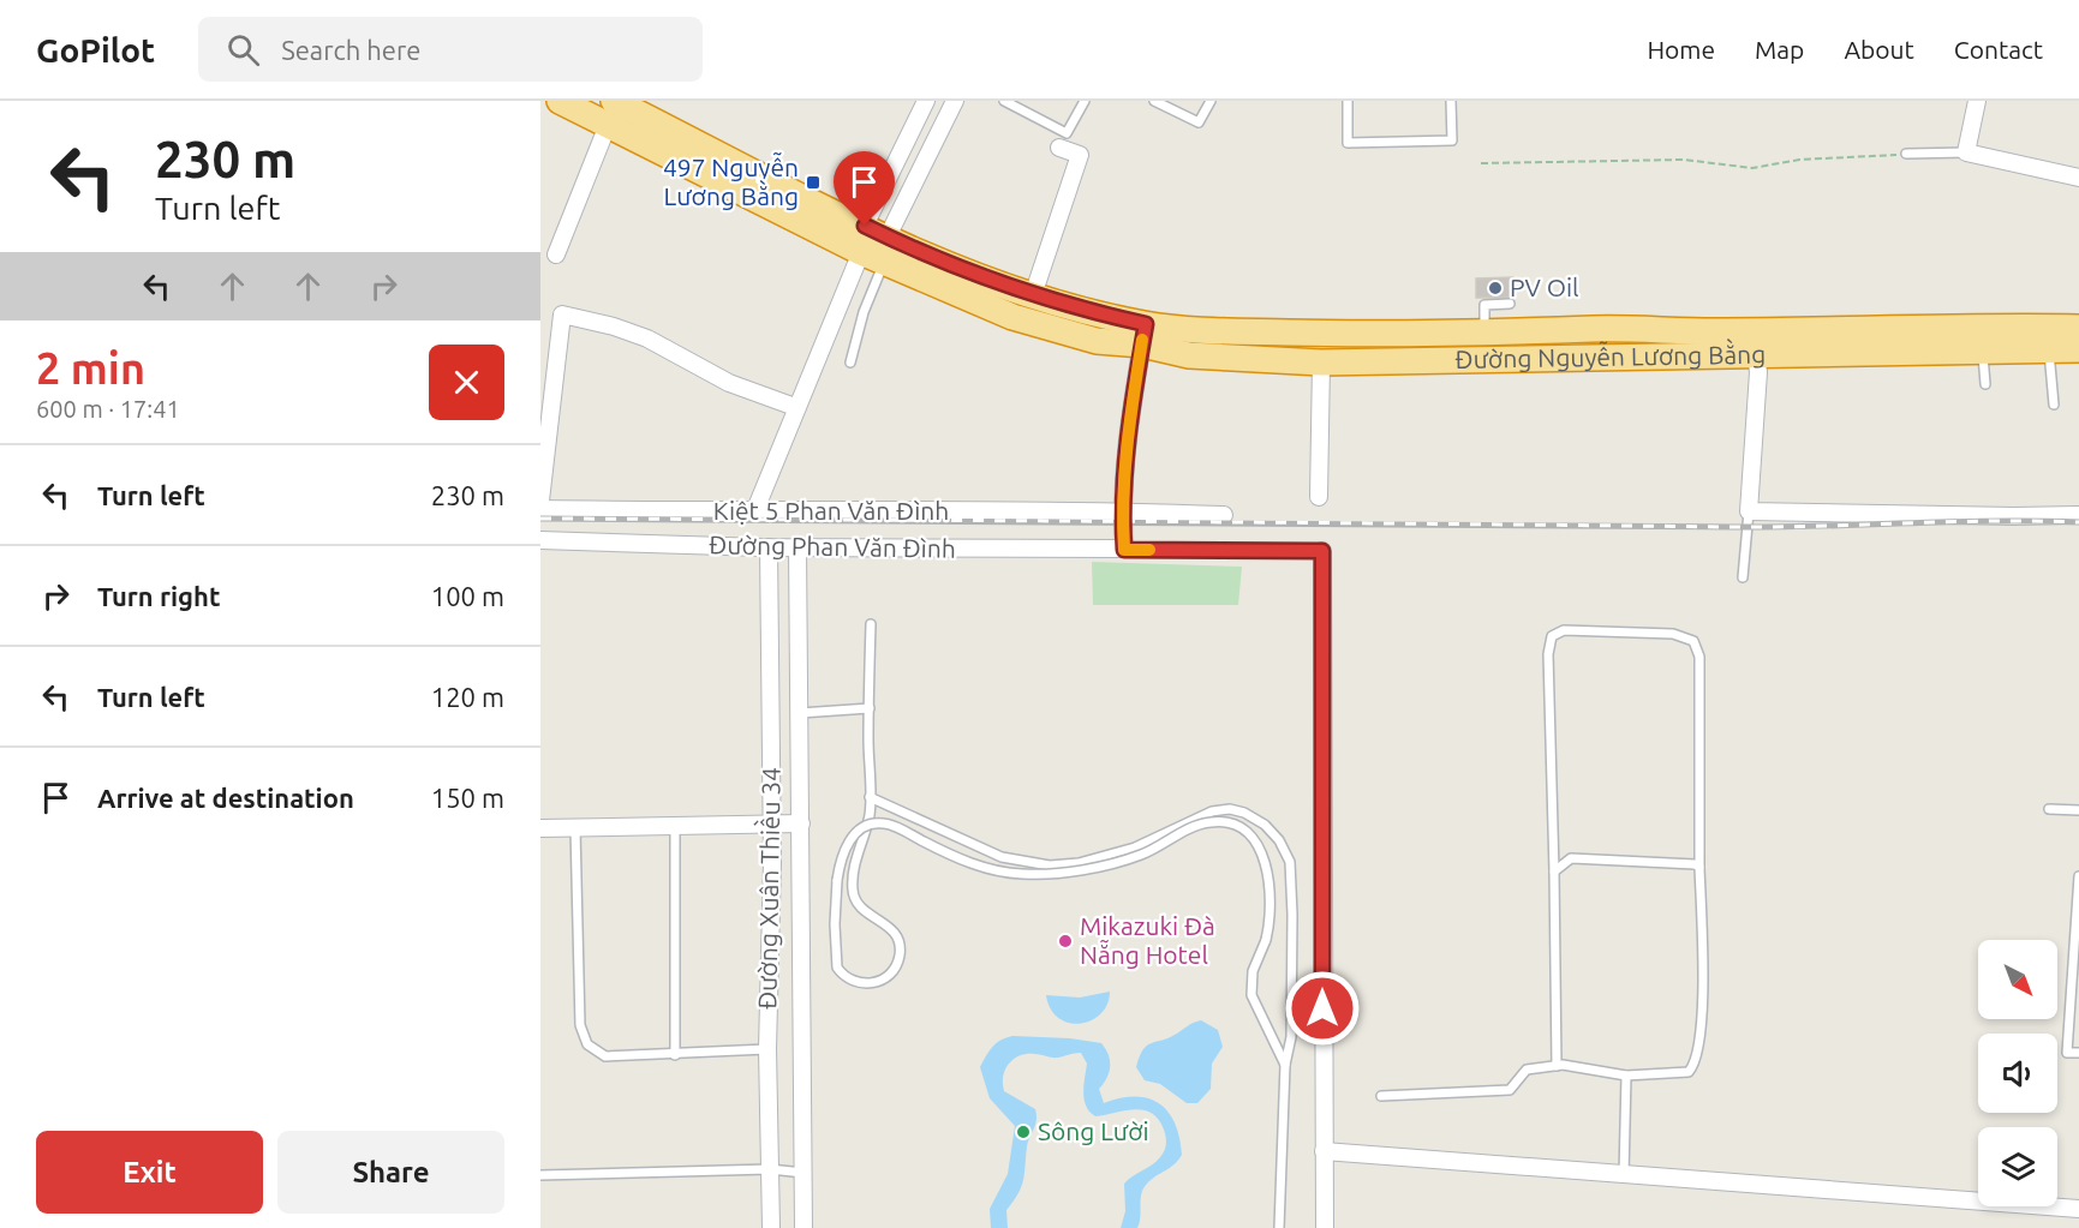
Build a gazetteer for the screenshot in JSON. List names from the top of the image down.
{
  "streets": {
    "highway": ["Đường Nguyễn Lương Bằng"],
    "street": ["Kiệt 5 Phan Văn Đình", "Đường Phan Văn Đình", "Đường Xuân Thiều 34"]
  },
  "crossings": [
    ["Đường Phan Văn Đình", "Đường Xuân Thiều 34"]
  ],
  "places": {
    "transit": ["497 Nguyễn Lương Bằng"],
    "other": ["PV Oil", "Mikazuki Đà Nẵng Hotel", "Sông Lười"]
  },
  "north": "bottom right",
  "page": {
    "header": "GoPilot",
    "search": "Search here",
    "nav": [
      "Home",
      "Map",
      "About",
      "Contact"
    ],
    "turn": ["230 m", "Turn left"],
    "heading": ["2 min", "600 m · 17:41"],
    "list": [
      {
        "name": "Turn left",
        "value": "230 m"
      },
      {
        "name": "Turn right",
        "value": "100 m"
      },
      {
        "name": "Turn left",
        "value": "120 m"
      },
      {
        "name": "Arrive at destination",
        "value": "150 m"
      }
    ],
    "buttons": ["Exit", "Share"]
  }
}
